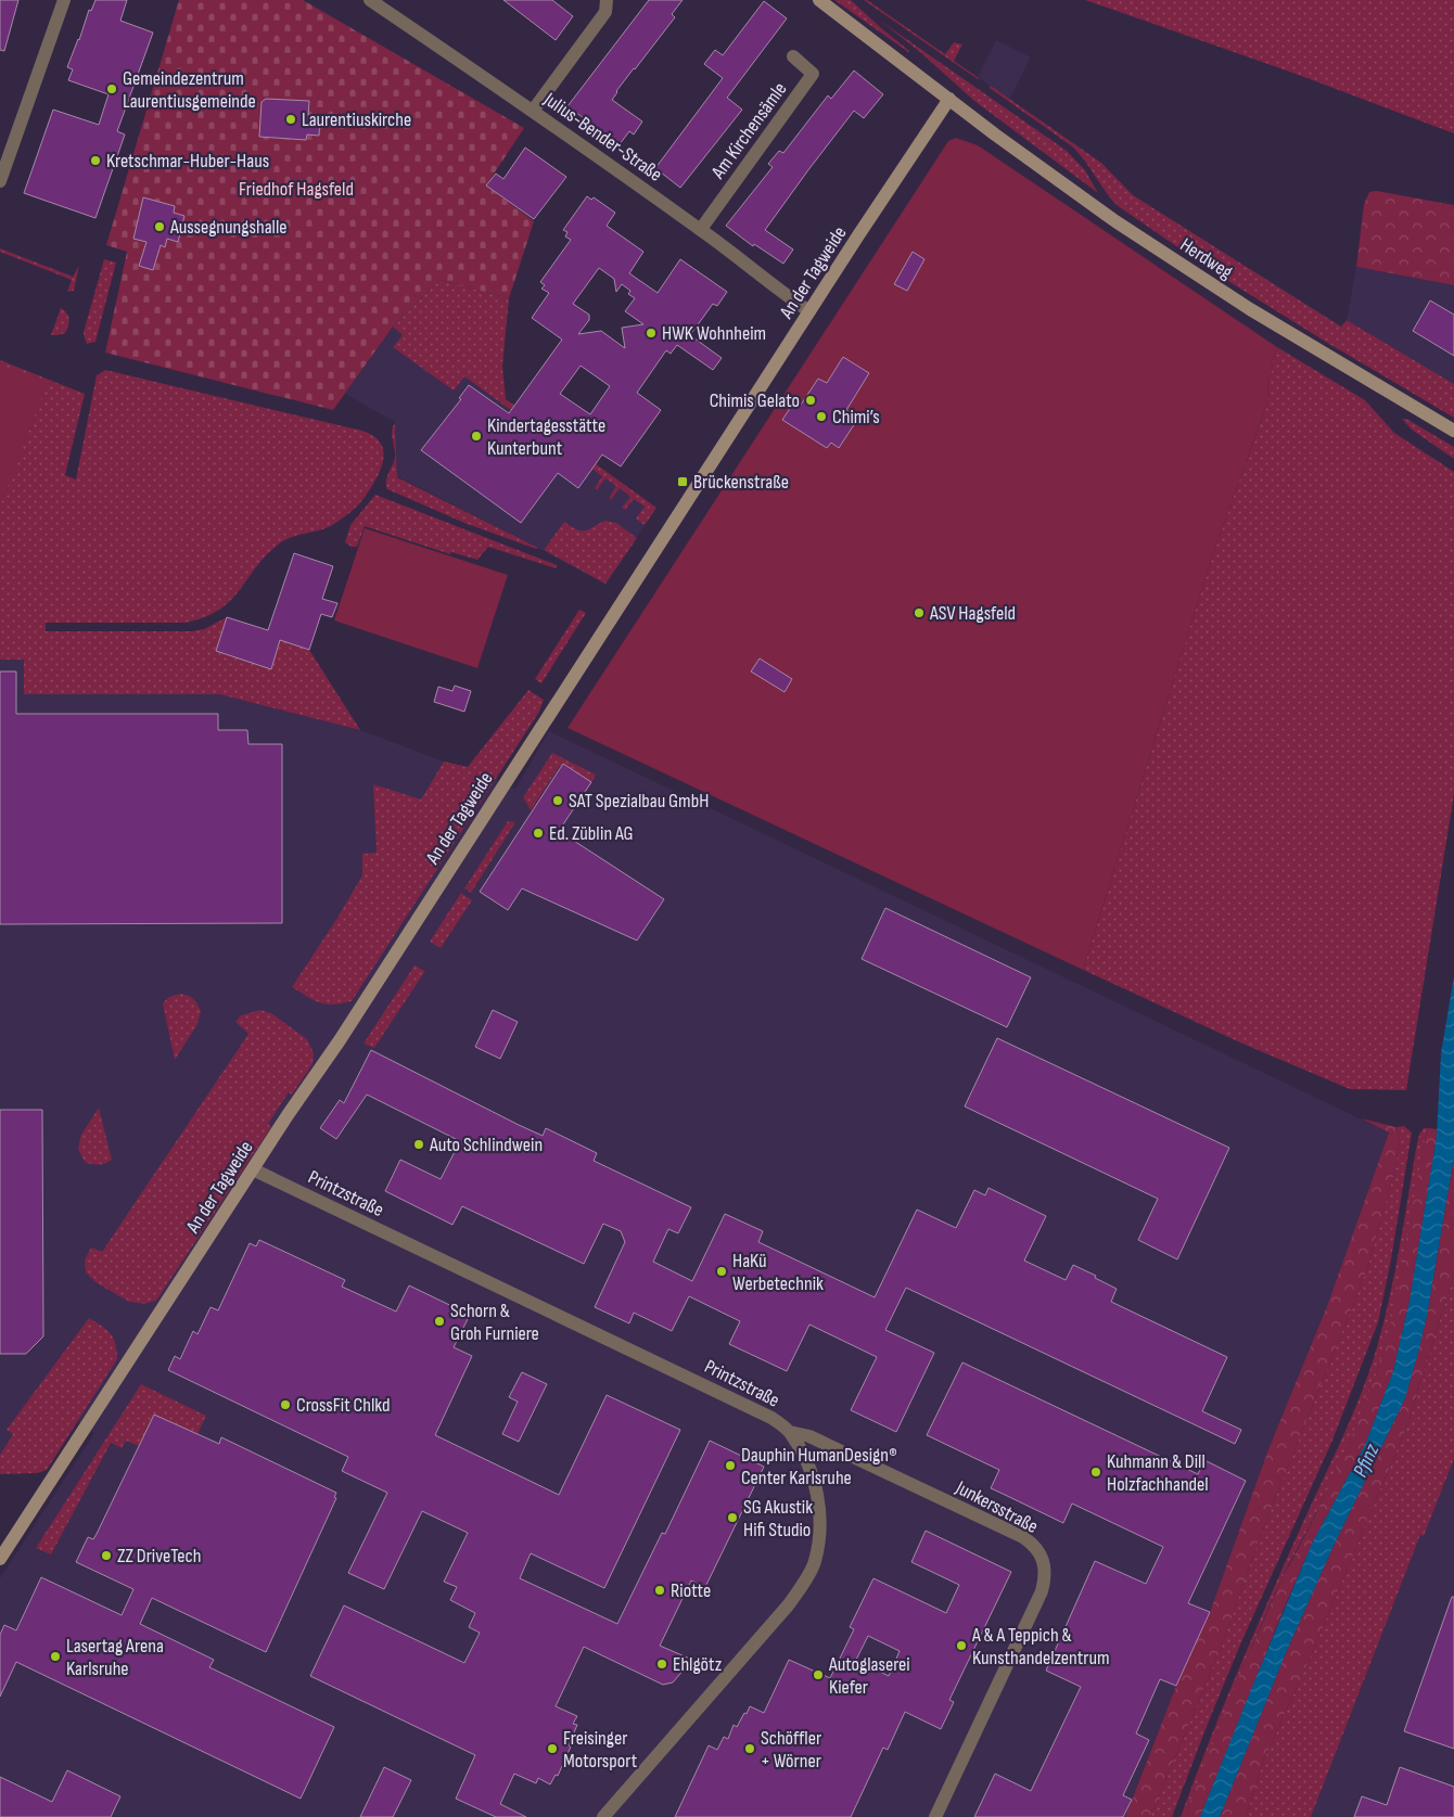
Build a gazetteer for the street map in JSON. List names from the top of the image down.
{
  "streets": {
    "main road": ["Herdweg", "An der Tagweide"],
    "street": [
      "Am Kirchensämle",
      "Julius-Bender-Straße",
      "Printzstraße",
      "Junkersstraße"
    ]
  },
  "crossings": [
    ["Am Kirchensämle", "Julius-Bender-Straße"],
    ["Julius-Bender-Straße", "An der Tagweide"],
    ["Herdweg", "An der Tagweide"],
    ["An der Tagweide", "Printzstraße"],
    ["Printzstraße", "Junkersstraße"]
  ],
  "water": ["Pfinz"],
  "parks": ["Friedhof Hagsfeld"],
  "places": {
    "other": [
      "Gemeindezentrum Laurentiusgemeinde",
      "Laurentiuskirche",
      "Kretschmar-Huber-Haus",
      "Aussegnungshalle",
      "HWK Wohnheim",
      "Chimis Gelato",
      "Chimi’s",
      "Kindertagesstätte Kunterbunt",
      "ASV Hagsfeld",
      "SAT Spezialbau GmbH",
      "Ed. Züblin AG",
      "Auto Schlindwein",
      "HaKü Werbetechnik",
      "Schorn & Groh Furniere",
      "CrossFit Chlkd",
      "Dauphin HumanDesign® Center Karlsruhe",
      "Kuhmann & Dill Holzfachhandel",
      "SG Akustik Hifi Studio",
      "ZZ DriveTech",
      "Riotte",
      "A & A Teppich & Kunsthandelzentrum",
      "Lasertag Arena Karlsruhe",
      "Ehlgötz",
      "Autoglaserei Kiefer",
      "Freisinger Motorsport",
      "Schöffler + Wörner"
    ],
    "transit": ["Brückenstraße"]
  }
}
